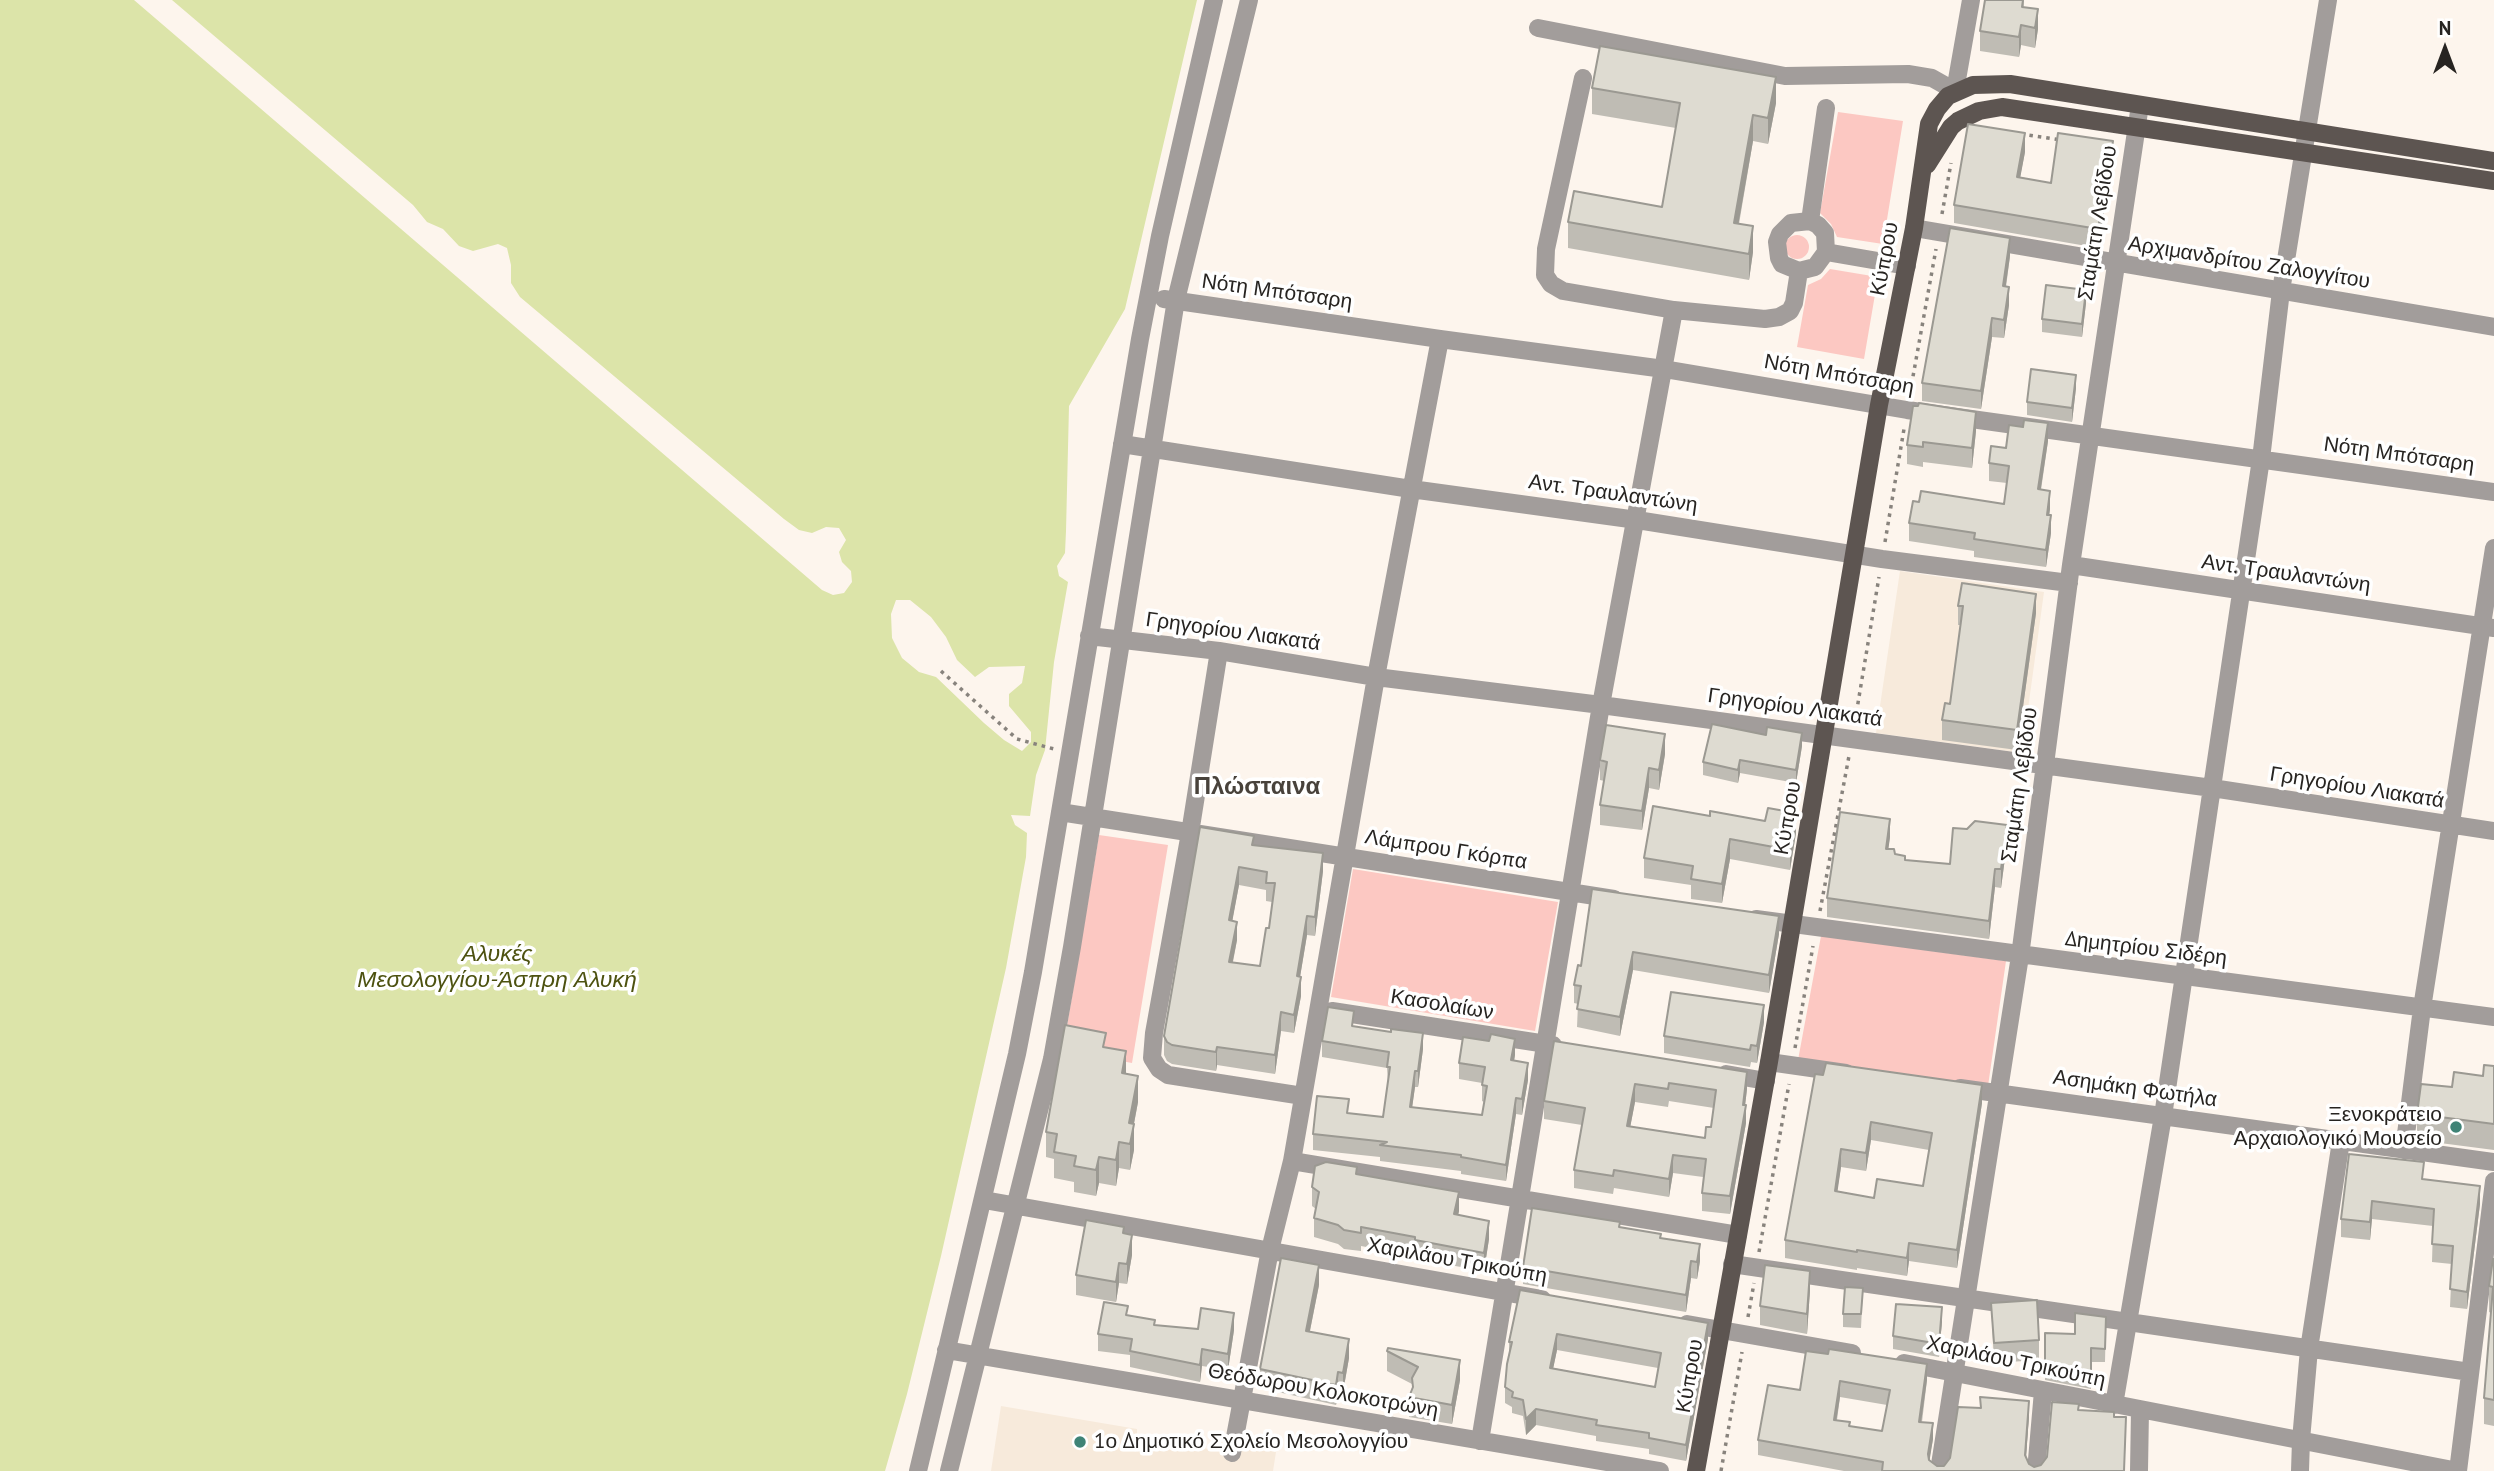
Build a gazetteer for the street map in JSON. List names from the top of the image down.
{
  "streets": {
    "main road": ["Κύπρου"],
    "street": [
      "Σταμάτη Λεβίδου",
      "Αρχιμανδρίτου Ζαλογγίτου",
      "Νότη Μπότσαρη",
      "Αντ. Τραυλαντώνη",
      "Γρηγορίου Λιακατά",
      "Λάμπρου Γκόρπα",
      "Δημητρίου Σιδέρη",
      "Κασολαίων",
      "Ασημάκη Φωτήλα",
      "Χαριλάου Τρικούπη",
      "Θεόδωρου Κολοκοτρώνη"
    ]
  },
  "crossings": [
    ["Σταμάτη Λεβίδου", "Κύπρου"],
    ["Σταμάτη Λεβίδου", "Αρχιμανδρίτου Ζαλογγίτου"],
    ["Σταμάτη Λεβίδου", "Νότη Μπότσαρη"],
    ["Σταμάτη Λεβίδου", "Αντ. Τραυλαντώνη"],
    ["Σταμάτη Λεβίδου", "Γρηγορίου Λιακατά"],
    ["Σταμάτη Λεβίδου", "Δημητρίου Σιδέρη"],
    ["Σταμάτη Λεβίδου", "Ασημάκη Φωτήλα"],
    ["Σταμάτη Λεβίδου", "Χαριλάου Τρικούπη"],
    ["Κύπρου", "Αρχιμανδρίτου Ζαλογγίτου"],
    ["Κύπρου", "Νότη Μπότσαρη"],
    ["Κύπρου", "Αντ. Τραυλαντώνη"],
    ["Κύπρου", "Γρηγορίου Λιακατά"],
    ["Κύπρου", "Δημητρίου Σιδέρη"],
    ["Κύπρου", "Χαριλάου Τρικούπη"]
  ],
  "districts": ["Πλώσταινα"],
  "water": ["Αλυκές Μεσολογγίου-Άσπρη Αλυκή"],
  "places": ["Ξενοκράτειο Αρχαιολογικό Μουσείο", "1ο Δημοτικό Σχολείο Μεσολογγίου"],
  "north": "top"
}
